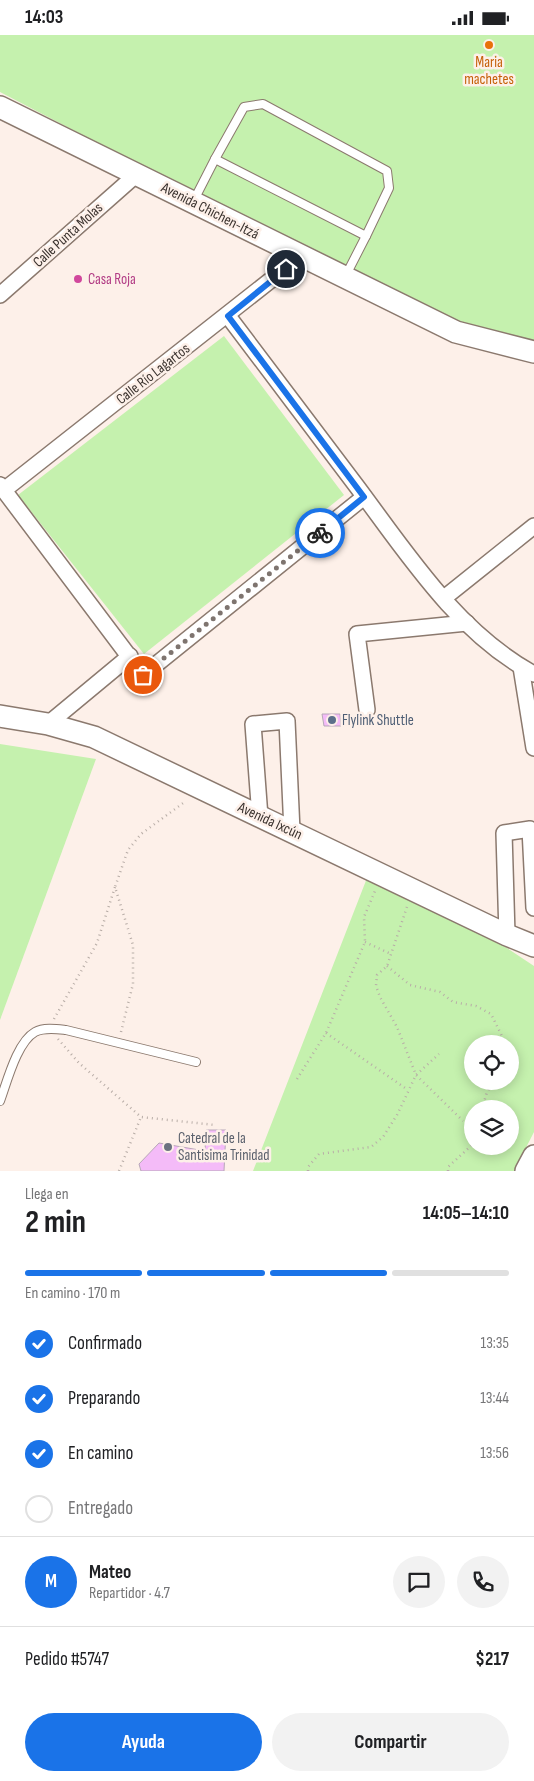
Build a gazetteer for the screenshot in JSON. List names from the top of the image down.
{
  "streets": {
    "main road": ["Avenida Chichen-Itzá", "Avenida Ixcún"],
    "street": ["Calle Punta Molas", "Calle Río Lagartos"]
  },
  "crossings": [
    ["Avenida Chichen-Itzá", "Calle Punta Molas"],
    ["Avenida Chichen-Itzá", "Calle Río Lagartos"]
  ],
  "places": [
    "Maria machetes",
    "Casa Roja",
    "Flylink Shuttle",
    "Catedral de la Santisima Trinidad"
  ],
  "page": {
    "status": "14:03",
    "heading": ["2 min", "Llega en", "14:05–14:10"],
    "panel": [
      "Mateo",
      "Repartidor · 4.7",
      "Pedido #5747",
      "$217"
    ],
    "bar": "En camino · 170 m",
    "list": [
      ["Confirmado", "13:35"],
      ["Preparando", "13:44"],
      ["En camino", "13:56"],
      "Entregado"
    ],
    "round": "M",
    "buttons": ["Ayuda", "Compartir"]
  }
}
